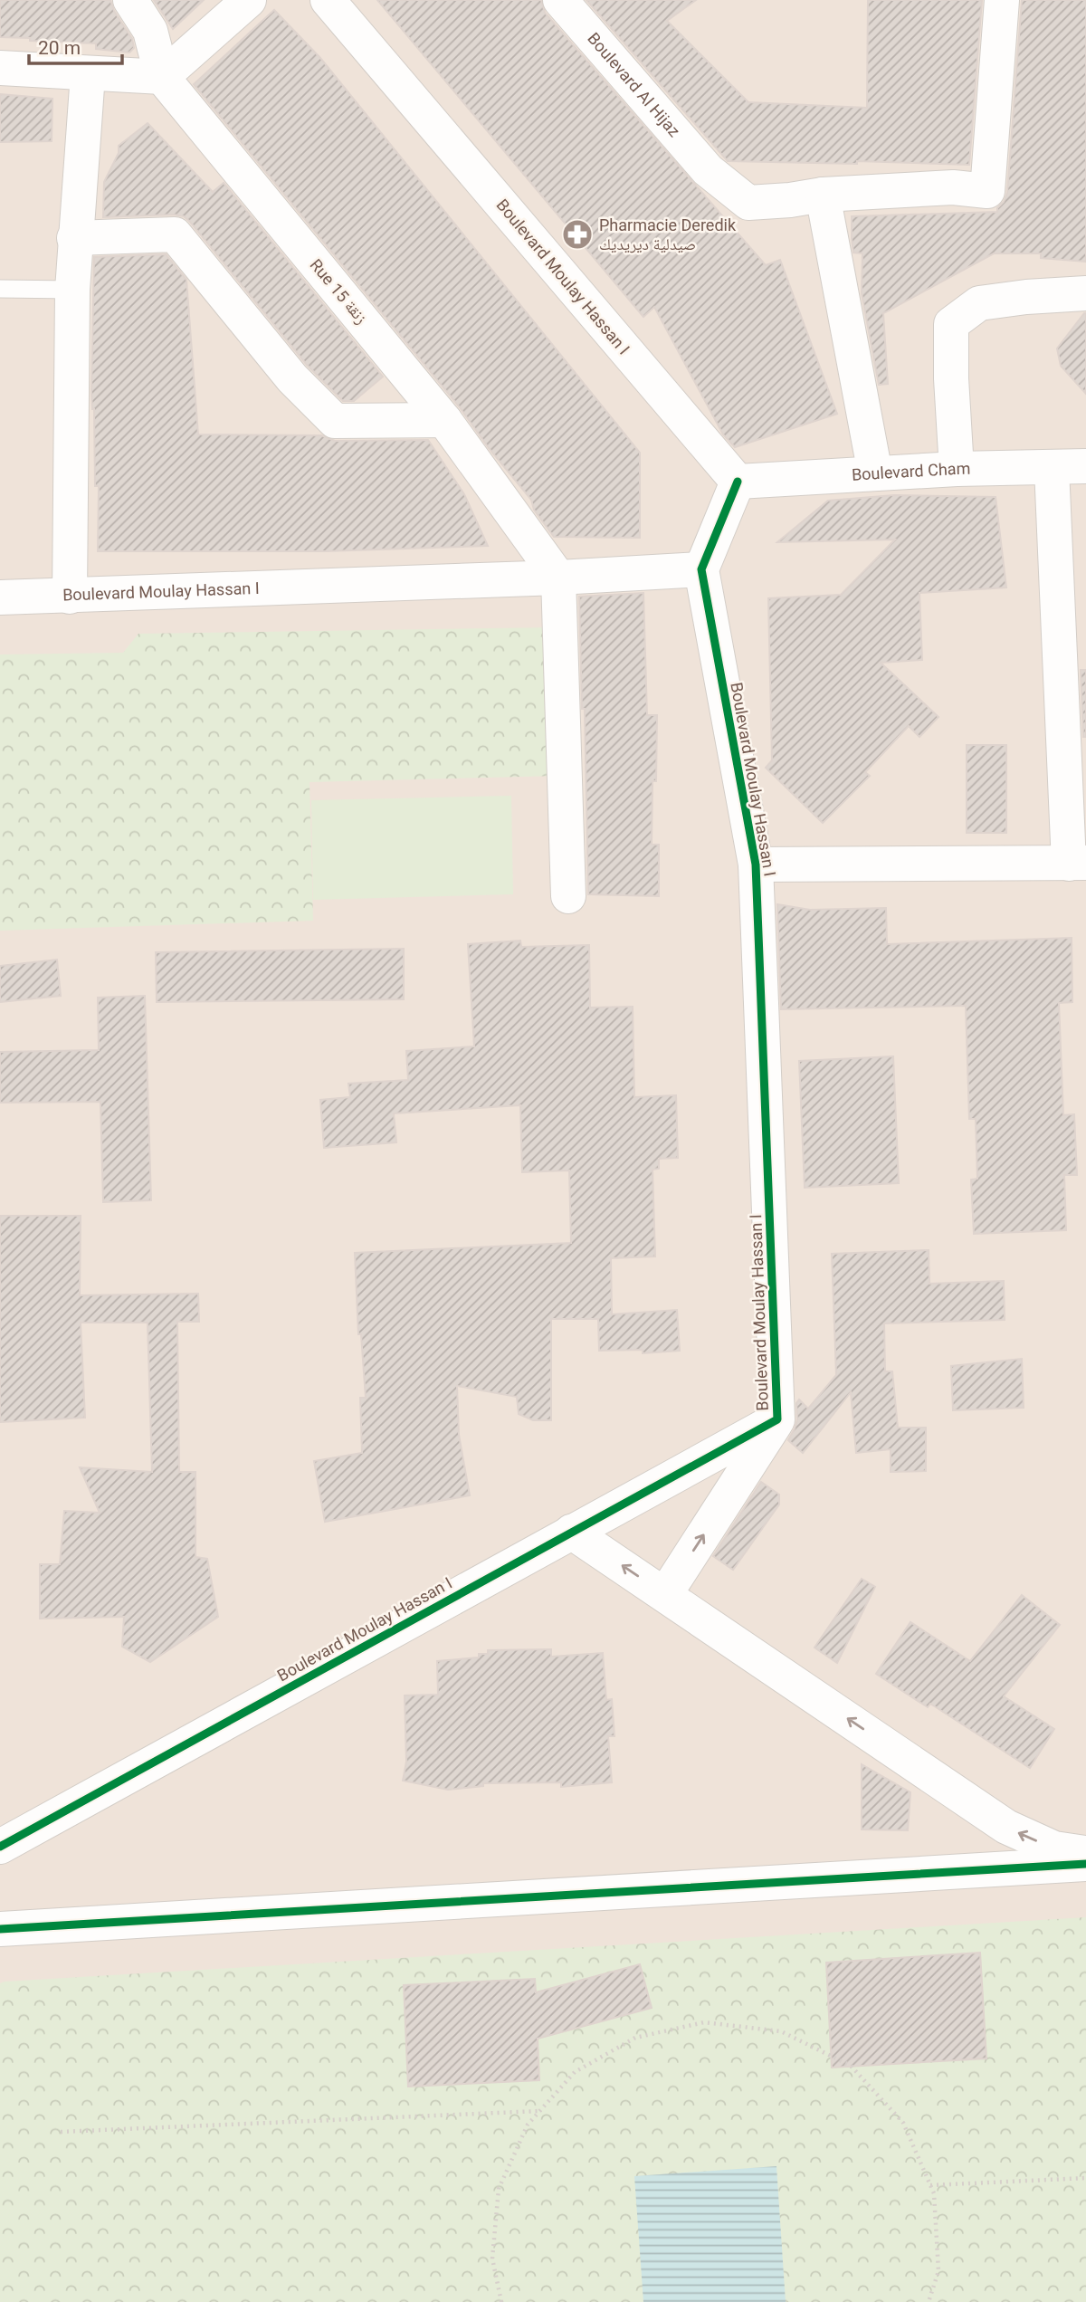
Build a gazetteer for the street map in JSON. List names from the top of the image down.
{
  "streets": {
    "street": [
      "Boulevard Al Hijaz",
      "Boulevard Moulay Hassan I",
      "Rue 15 زنقة",
      "Boulevard Cham"
    ]
  },
  "crossings": [
    ["Boulevard Moulay Hassan I", "Rue 15 زنقة"],
    ["Boulevard Moulay Hassan I", "Boulevard Cham"]
  ],
  "places": {
    "pharmacy": ["Pharmacie Deredik صيدلية ديريديك"]
  },
  "scale_bar": "20 m"
}
